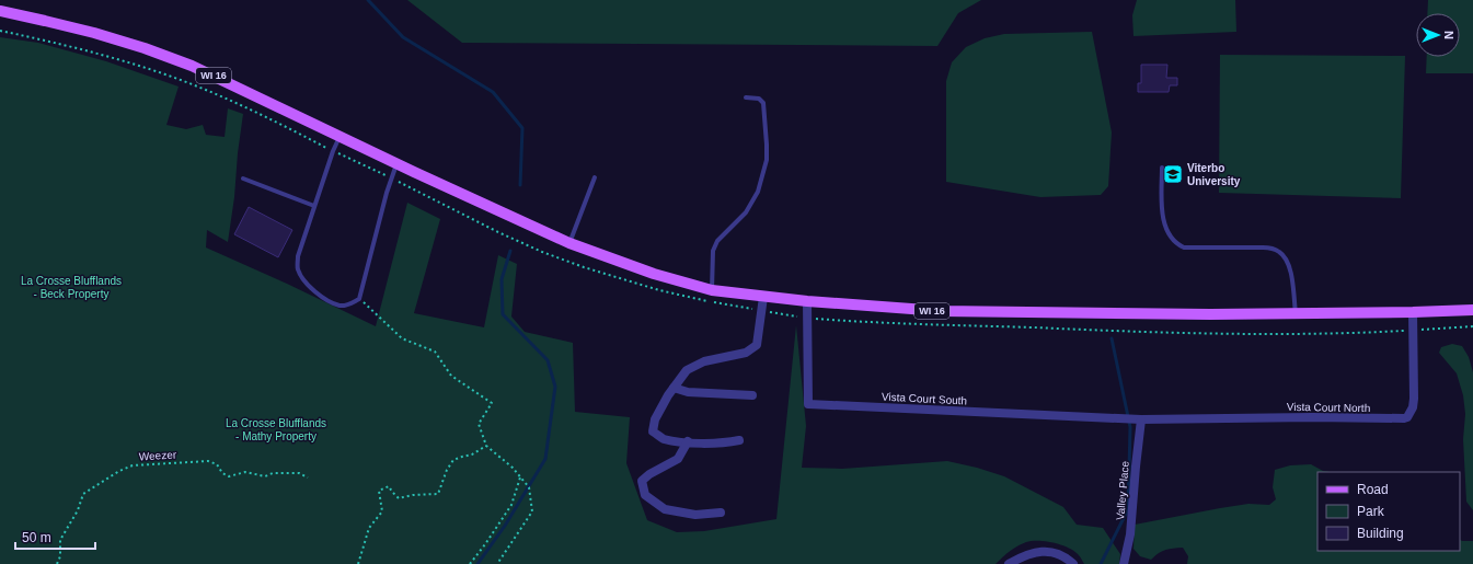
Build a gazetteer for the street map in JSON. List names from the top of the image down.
{
  "streets": {
    "main road": ["WI 16"],
    "street": ["Vista Court South", "Vista Court North", "Valley Place"],
    "path": ["Weezer"]
  },
  "crossings": [
    ["WI 16", "Vista Court South"],
    ["WI 16", "Vista Court North"],
    ["Vista Court South", "Vista Court North"],
    ["Vista Court South", "Valley Place"],
    ["Vista Court North", "Valley Place"]
  ],
  "parks": ["La Crosse Blufflands - Beck Property", "La Crosse Blufflands - Mathy Property"],
  "places": {
    "school or university": ["Viterbo University"]
  },
  "legend": ["Road", "Park", "Building"],
  "scale_bar": "50 m",
  "north": "right"
}
